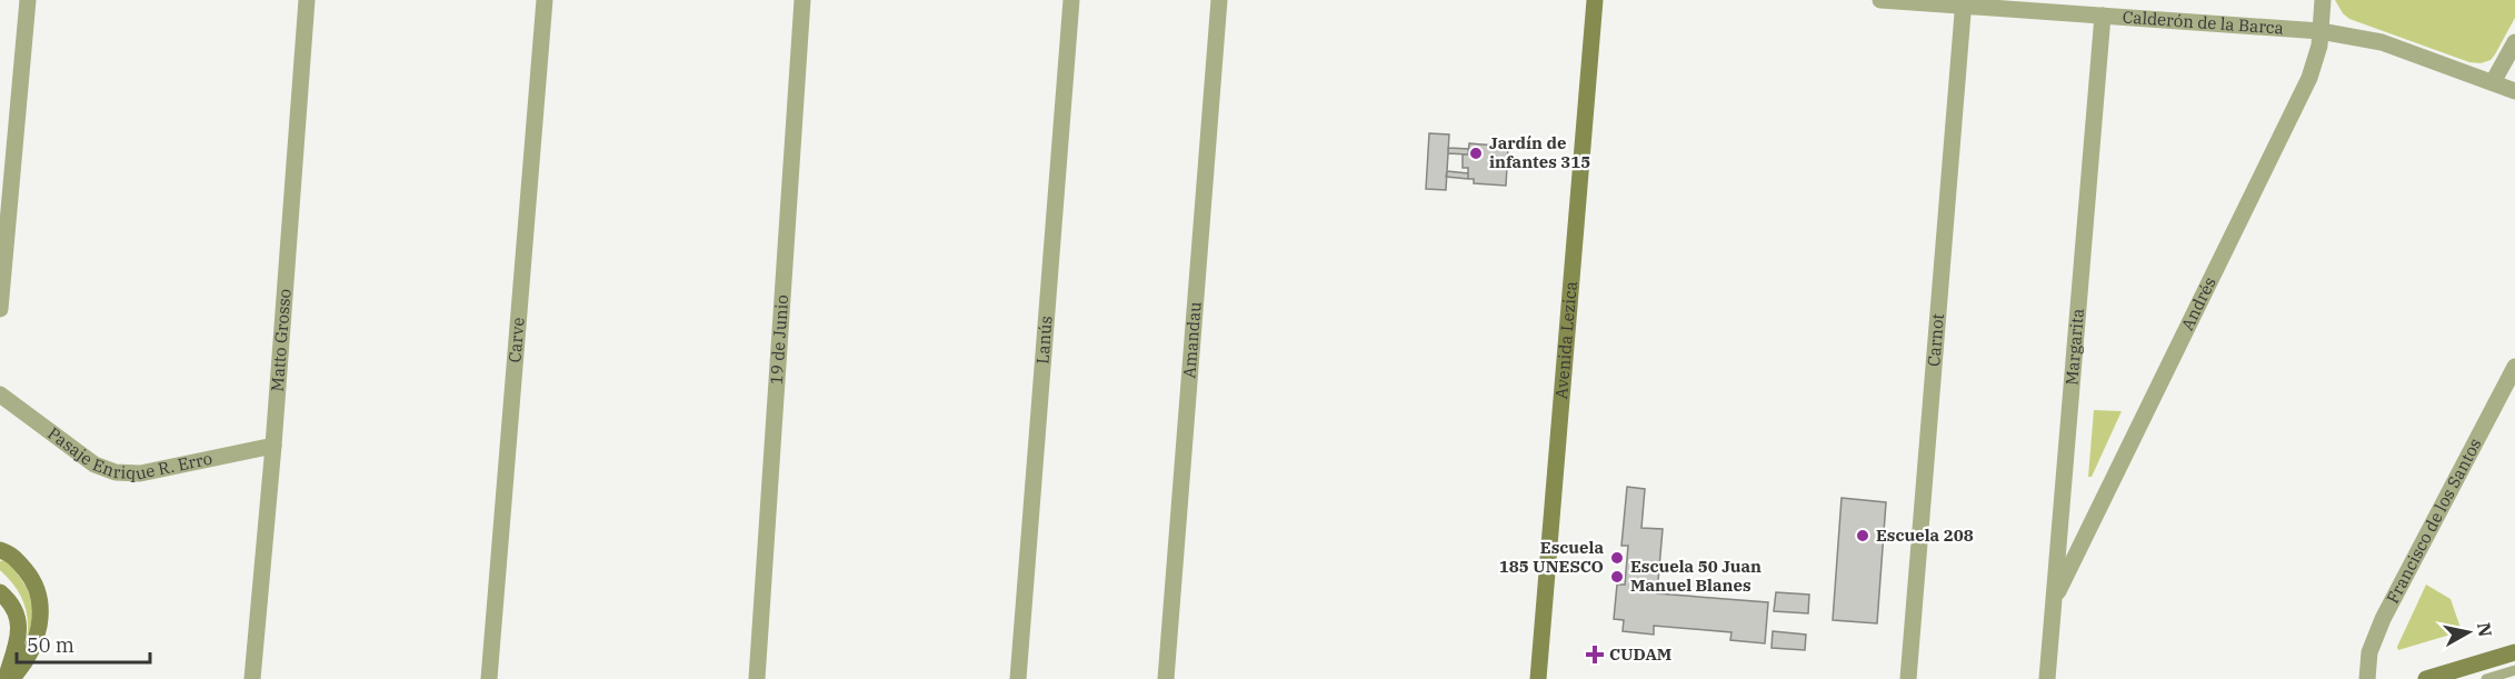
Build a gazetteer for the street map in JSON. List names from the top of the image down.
{
  "streets": {
    "street": [
      "Calderón de la Barca",
      "Andrés",
      "Carve",
      "Carnot",
      "Matto Grosso",
      "19 de Junio",
      "Lanús",
      "Amandau",
      "Avenida Lezica",
      "Margarita",
      "Pasaje Enrique R. Erro",
      "Francisco de los Santos"
    ]
  },
  "crossings": [
    ["Calderón de la Barca", "Andrés"],
    ["Calderón de la Barca", "Carnot"],
    ["Calderón de la Barca", "Margarita"],
    ["Andrés", "Margarita"],
    ["Matto Grosso", "Pasaje Enrique R. Erro"]
  ],
  "places": {
    "other": [
      "Jardín de infantes 315",
      "Escuela 208",
      "Escuela 185 UNESCO",
      "Escuela 50 Juan Manuel Blanes"
    ],
    "health": ["CUDAM"]
  },
  "scale_bar": "50 m",
  "north": "right"
}
